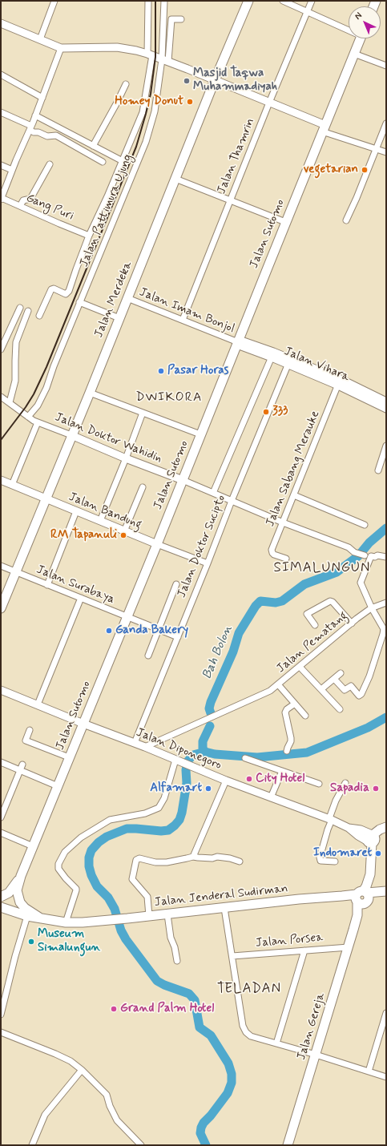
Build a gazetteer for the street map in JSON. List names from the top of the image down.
{
  "streets": {
    "main road": [
      "Jalan Sutomo",
      "Jalan Merdeka",
      "Jalan Jenderal Sudirman",
      "Jalan Gereja"
    ],
    "street": [
      "Jalan Thamrin",
      "Gang Puri",
      "Jalan Pattimura Ujung",
      "Jalan Imam Bonjol",
      "Jalan Vihara",
      "Jalan Doktor Wahidin",
      "Jalan Sabang Merauke",
      "Jalan Bandung",
      "Jalan Doktor Sucipto",
      "Jalan Surabaya",
      "Jalan Pematang",
      "Jalan Diponegoro",
      "Jalan Porsea"
    ]
  },
  "crossings": [
    ["Jalan Thamrin", "Jalan Imam Bonjol"],
    ["Jalan Pattimura Ujung", "Jalan Doktor Wahidin"],
    ["Jalan Sutomo", "Jalan Imam Bonjol"],
    ["Jalan Sutomo", "Jalan Vihara"],
    ["Jalan Sutomo", "Jalan Doktor Wahidin"],
    ["Jalan Sutomo", "Jalan Bandung"],
    ["Jalan Sutomo", "Jalan Surabaya"],
    ["Jalan Sutomo", "Jalan Diponegoro"],
    ["Jalan Merdeka", "Jalan Imam Bonjol"],
    ["Jalan Merdeka", "Jalan Doktor Wahidin"],
    ["Jalan Merdeka", "Jalan Bandung"],
    ["Jalan Merdeka", "Jalan Surabaya"],
    ["Jalan Imam Bonjol", "Jalan Vihara"],
    ["Jalan Vihara", "Jalan Sabang Merauke"],
    ["Jalan Vihara", "Jalan Doktor Sucipto"],
    ["Jalan Doktor Wahidin", "Jalan Sabang Merauke"],
    ["Jalan Doktor Wahidin", "Jalan Doktor Sucipto"],
    ["Jalan Doktor Sucipto", "Jalan Surabaya"],
    ["Jalan Doktor Sucipto", "Jalan Diponegoro"],
    ["Jalan Pematang", "Jalan Diponegoro"],
    ["Jalan Jenderal Sudirman", "Jalan Gereja"],
    ["Jalan Porsea", "Jalan Gereja"]
  ],
  "districts": ["DWIKORA", "SIMALUNGUN", "TELADAN"],
  "water": ["Bah Bolon"],
  "places": [
    "Masjid Taqwa Muhammadiyah",
    "Homey Donut",
    "vegetarian",
    "Pasar Horas",
    "333",
    "RM Tapanuli",
    "Ganda Bakery",
    "City Hotel",
    "Alfamart",
    "Sapadia",
    "Indomaret",
    "Museum Simalungun",
    "Grand Palm Hotel"
  ],
  "north": "top left"
}
